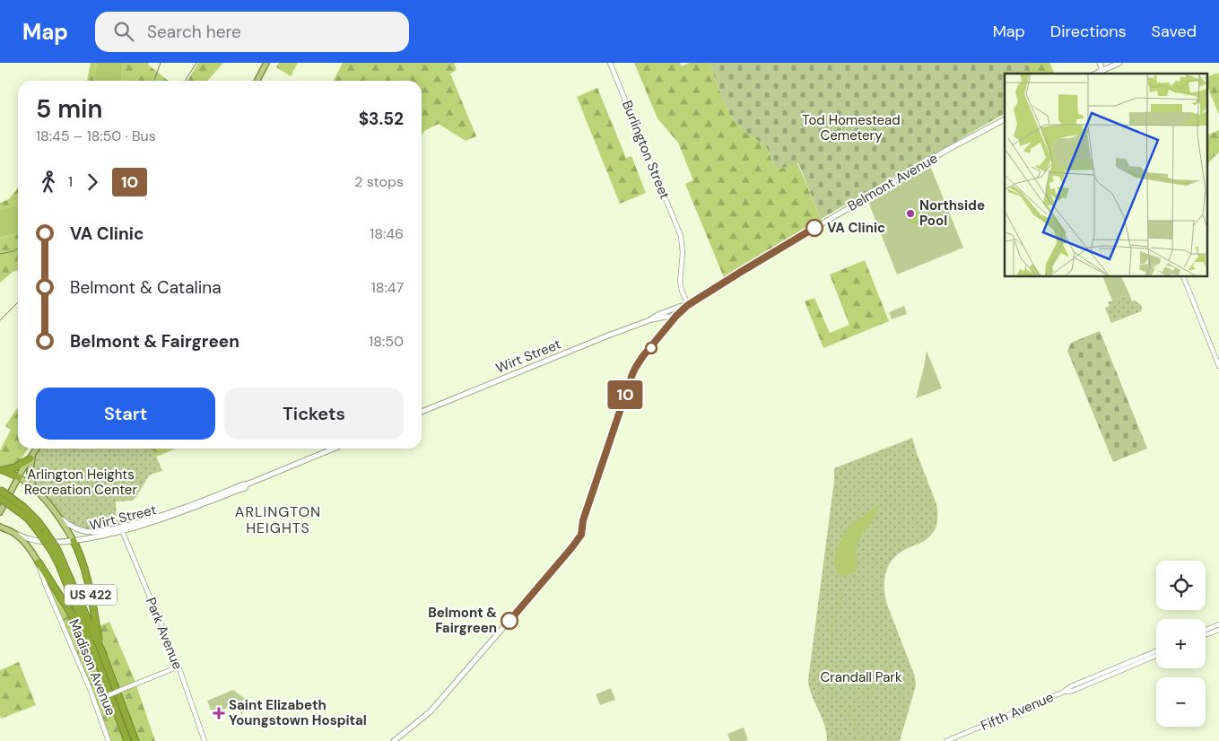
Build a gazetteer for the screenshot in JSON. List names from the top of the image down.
{
  "streets": {
    "highway": ["US 422"],
    "main road": ["Belmont Avenue", "Wirt Street", "Madison Avenue"],
    "street": ["Burlington Street", "Park Avenue", "Fifth Avenue"]
  },
  "crossings": [
    ["Burlington Street", "Belmont Avenue"],
    ["Burlington Street", "Wirt Street"],
    ["Belmont Avenue", "Wirt Street"],
    ["Wirt Street", "US 422"],
    ["Wirt Street", "Park Avenue"],
    ["Wirt Street", "Madison Avenue"],
    ["US 422", "Madison Avenue"]
  ],
  "districts": ["ARLINGTON HEIGHTS"],
  "parks": ["Tod Homestead Cemetery", "Arlington Heights Recreation Center", "Crandall Park"],
  "places": {
    "other": ["Northside Pool", "VA Clinic", "Belmont & Fairgreen"],
    "health": ["Saint Elizabeth Youngstown Hospital"]
  },
  "lines": ["bus line 10"],
  "page": {
    "header": "Map",
    "search": "Search here",
    "nav": ["Map", "Directions", "Saved"],
    "on_map": "10",
    "heading": ["5 min", "18:45 – 18:50 · Bus", "$3.52"],
    "legs": ["1", "10", "2 stops"],
    "list": [
      {
        "name": "VA Clinic",
        "value": "18:46"
      },
      {
        "name": "Belmont & Catalina",
        "value": "18:47"
      },
      {
        "name": "Belmont & Fairgreen",
        "value": "18:50"
      }
    ],
    "buttons": ["Start", "Tickets"],
    "map_buttons": ["+", "−"]
  }
}
